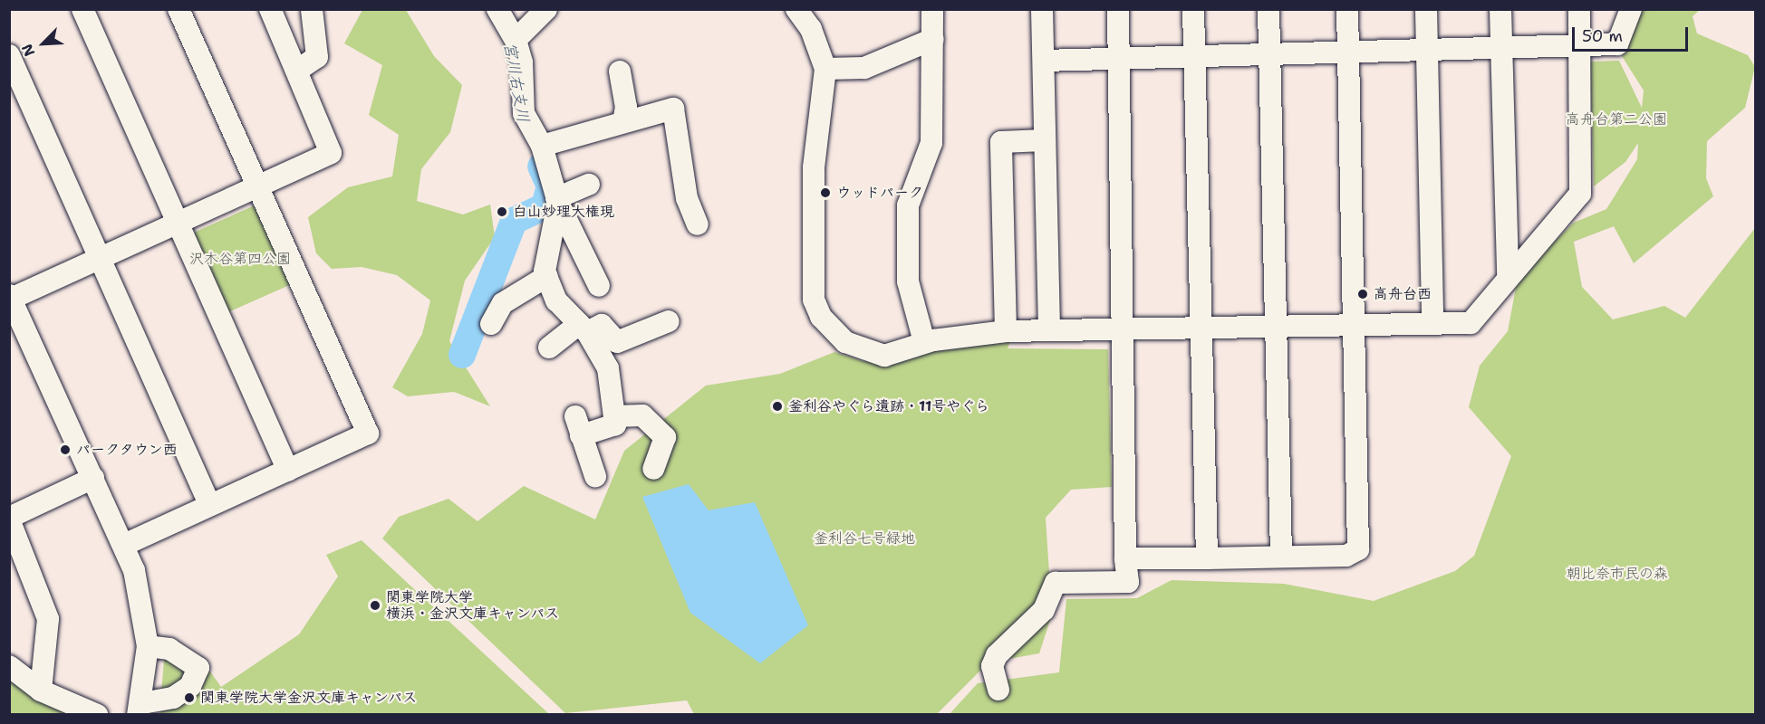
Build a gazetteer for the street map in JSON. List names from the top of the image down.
{
  "water": ["宮川右支川"],
  "parks": [
    "高舟台第二公園",
    "沢木谷第四公園",
    "釜利谷七号緑地",
    "朝比奈市民の森"
  ],
  "places": [
    "ウッドパーク",
    "白山妙理大権現",
    "高舟台西",
    "釜利谷やぐら遺跡・11号やぐら",
    "パークタウン西",
    "関東学院大学 横浜・金沢文庫キャンパス",
    "関東学院大学金沢文庫キャンパス"
  ],
  "scale_bar": "50 m",
  "north": "bottom left"
}
